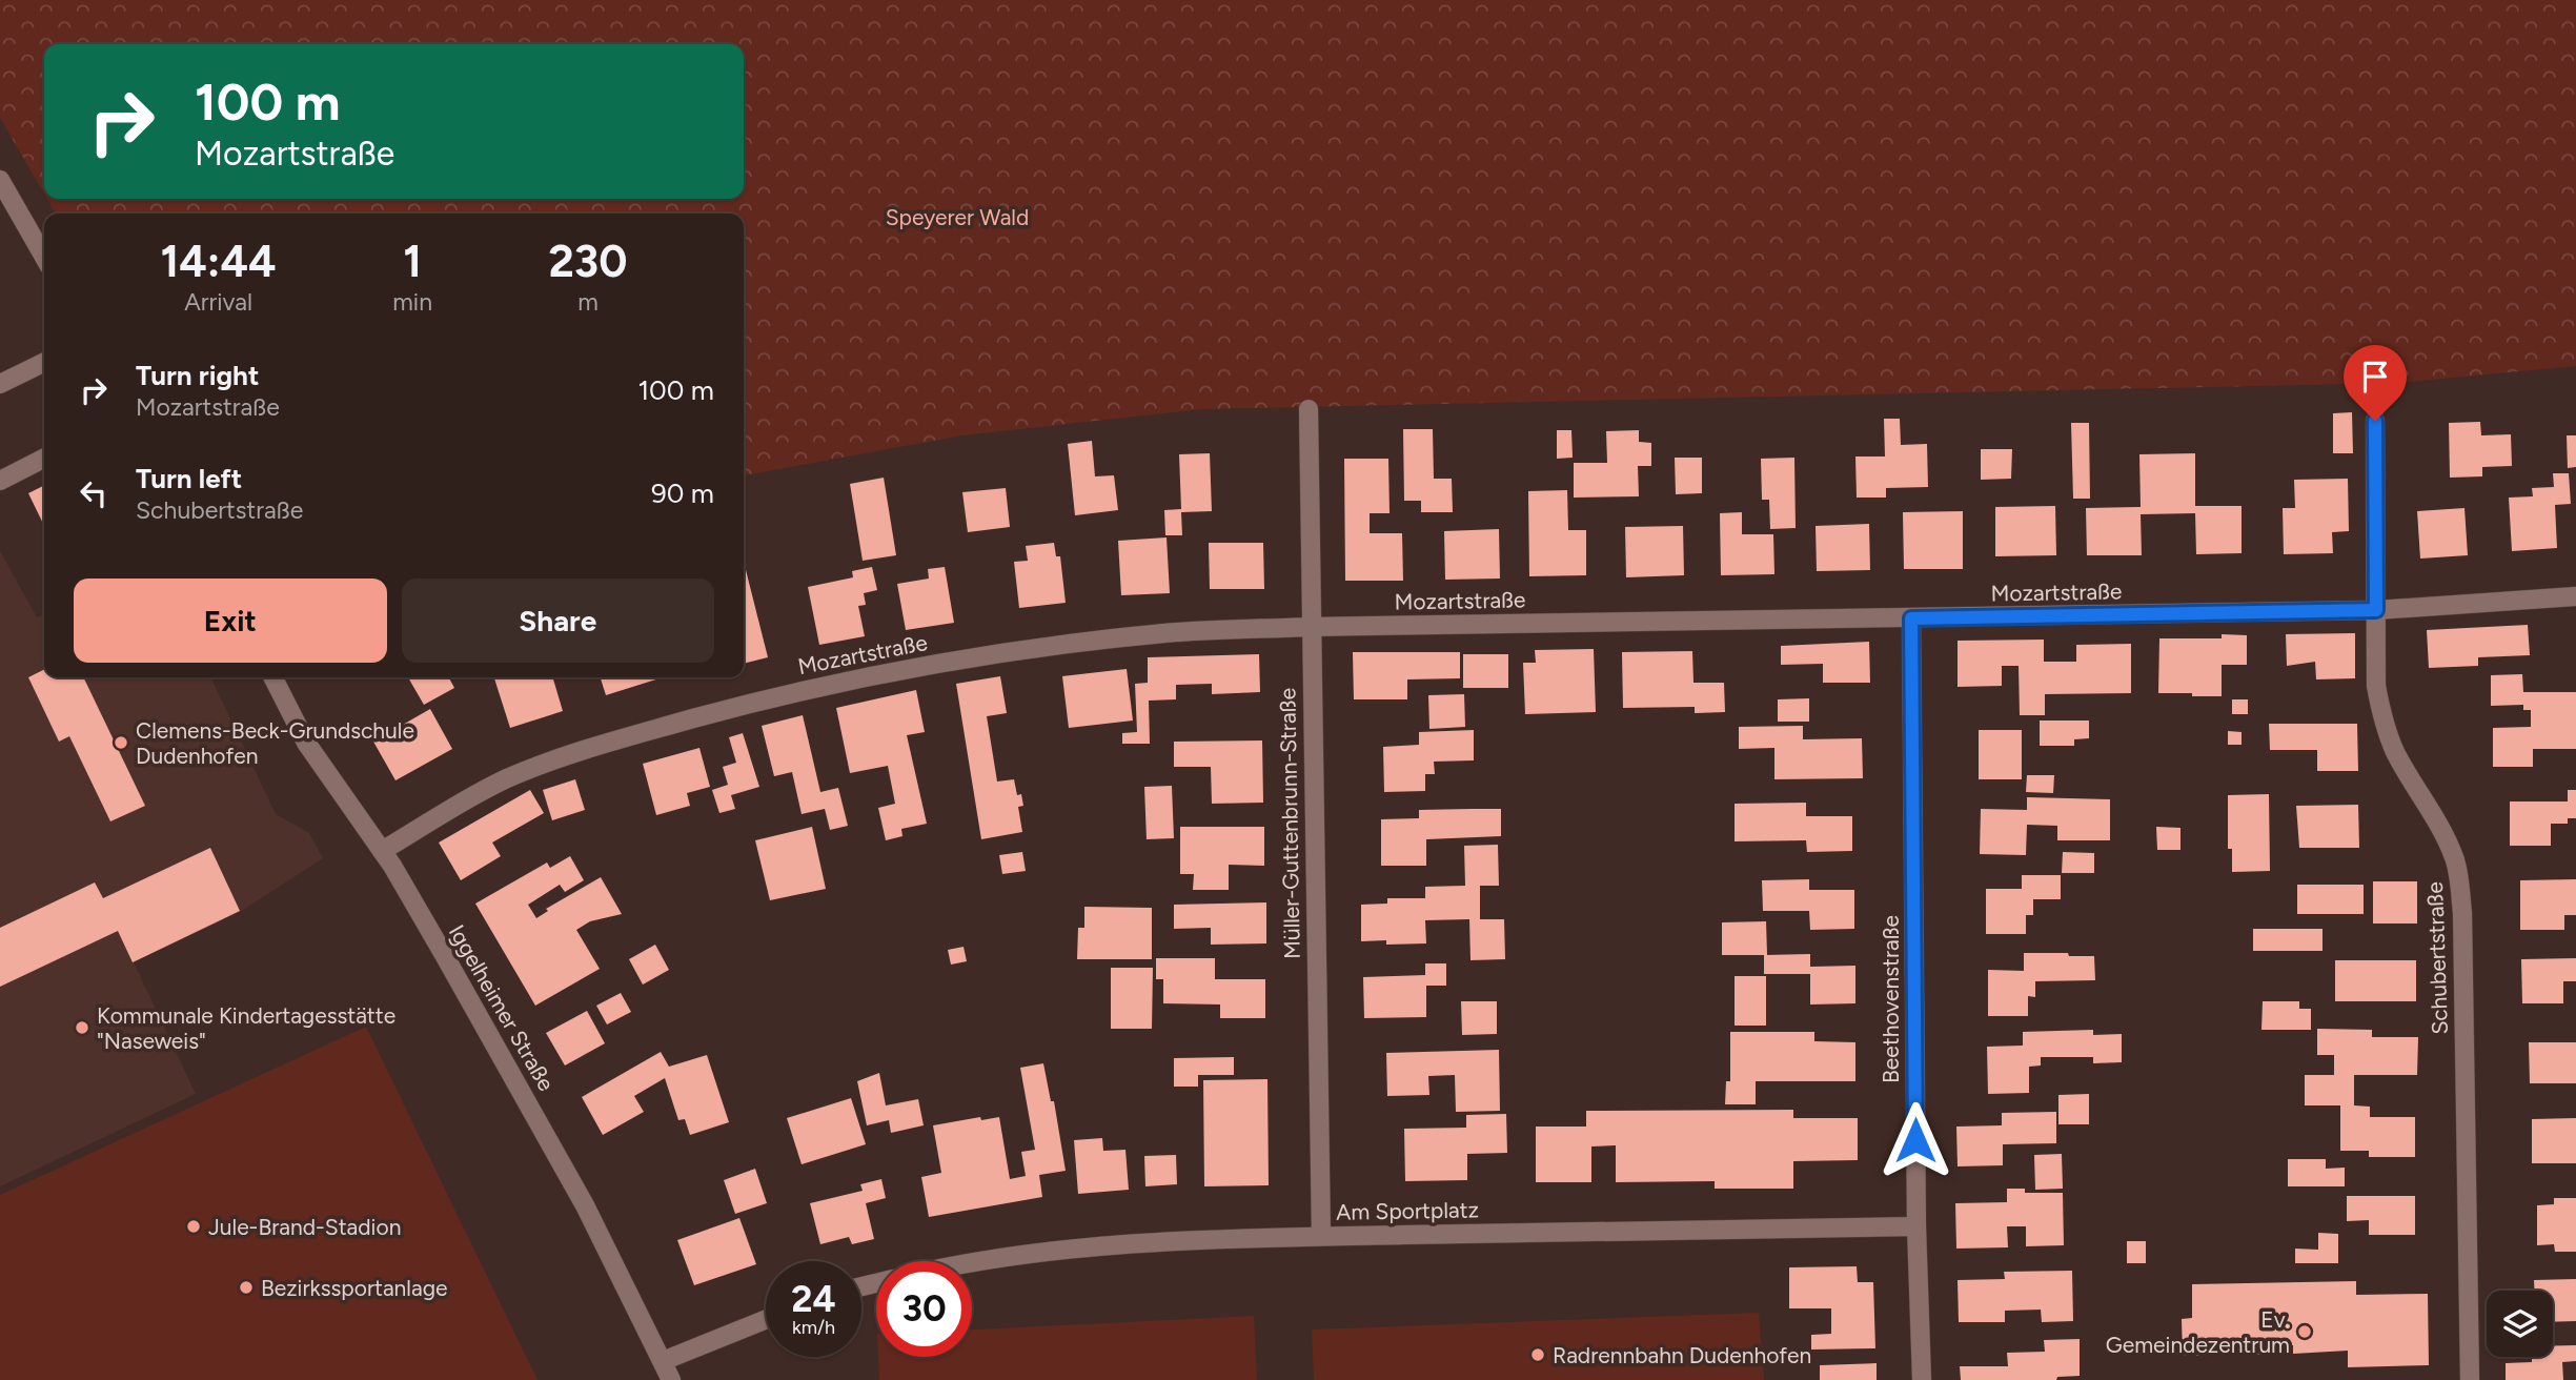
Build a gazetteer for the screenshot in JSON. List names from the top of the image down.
{
  "streets": {
    "street": [
      "Mozartstraße",
      "Müller-Guttenbrunn-Straße",
      "Schubertstraße",
      "Beethovenstraße",
      "Iggelheimer Straße",
      "Am Sportplatz"
    ]
  },
  "crossings": [
    ["Mozartstraße", "Müller-Guttenbrunn-Straße"],
    ["Mozartstraße", "Schubertstraße"],
    ["Mozartstraße", "Beethovenstraße"],
    ["Mozartstraße", "Iggelheimer Straße"],
    ["Müller-Guttenbrunn-Straße", "Am Sportplatz"],
    ["Beethovenstraße", "Am Sportplatz"]
  ],
  "parks": ["Speyerer Wald"],
  "places": [
    "Clemens-Beck-Grundschule Dudenhofen",
    "Kommunale Kindertagesstätte \"Naseweis\"",
    "Jule-Brand-Stadion",
    "Bezirkssportanlage",
    "Ev. Gemeindezentrum",
    "Radrennbahn Dudenhofen"
  ],
  "page": {
    "turn": ["100 m", "Mozartstraße"],
    "eta": [
      "14:44",
      "Arrival",
      "1",
      "min",
      "230",
      "m"
    ],
    "list": [
      {
        "name": "Turn right",
        "note": "Mozartstraße",
        "value": "100 m"
      },
      {
        "name": "Turn left",
        "note": "Schubertstraße",
        "value": "90 m"
      }
    ],
    "buttons": ["Exit", "Share"],
    "speed": "24 km/h",
    "limit": "30"
  }
}
